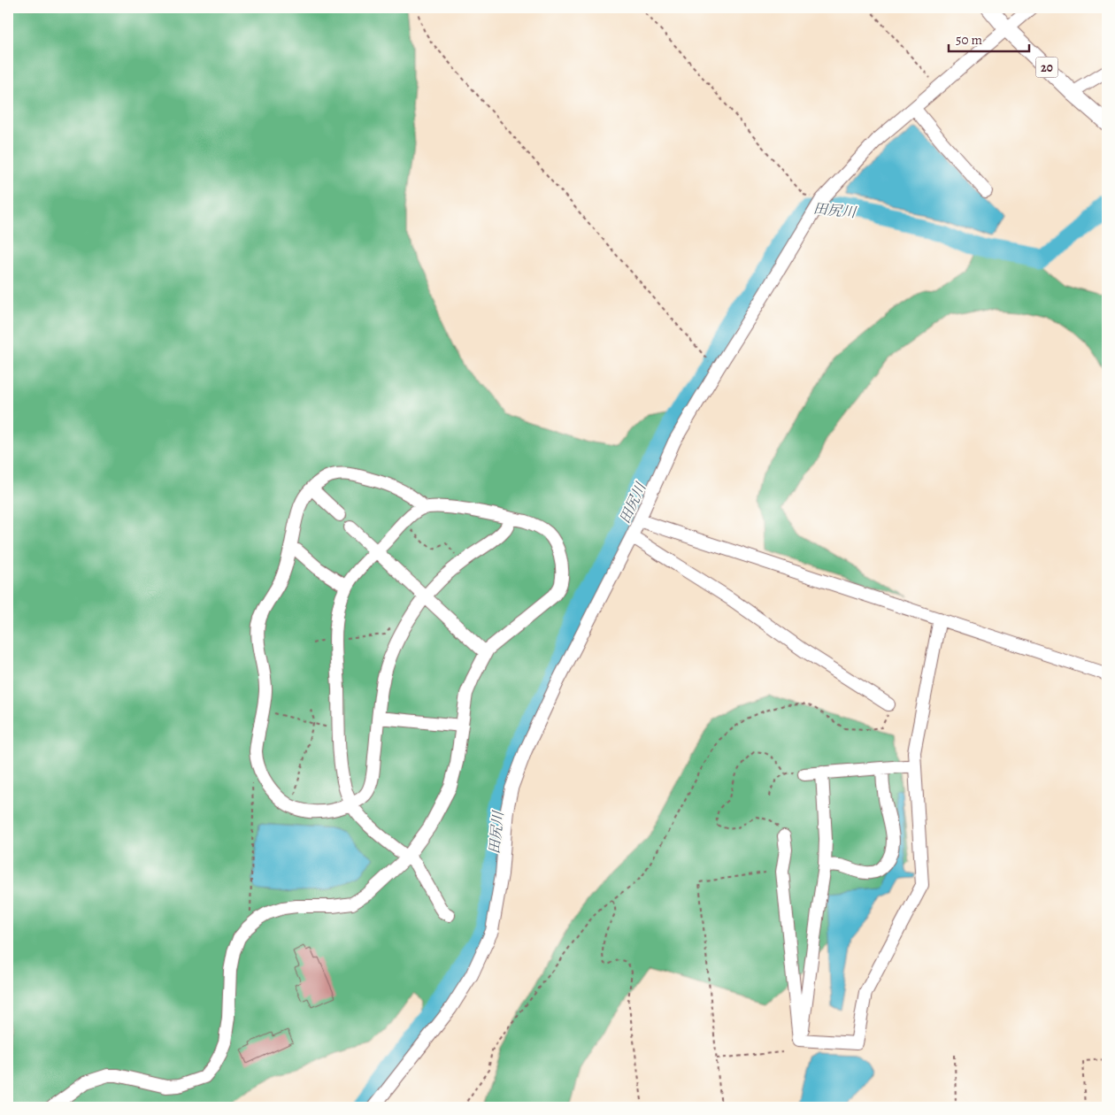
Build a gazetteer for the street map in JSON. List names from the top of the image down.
{
  "streets": {
    "main road": ["20"]
  },
  "water": ["田尻川"],
  "scale_bar": "50 m"
}
